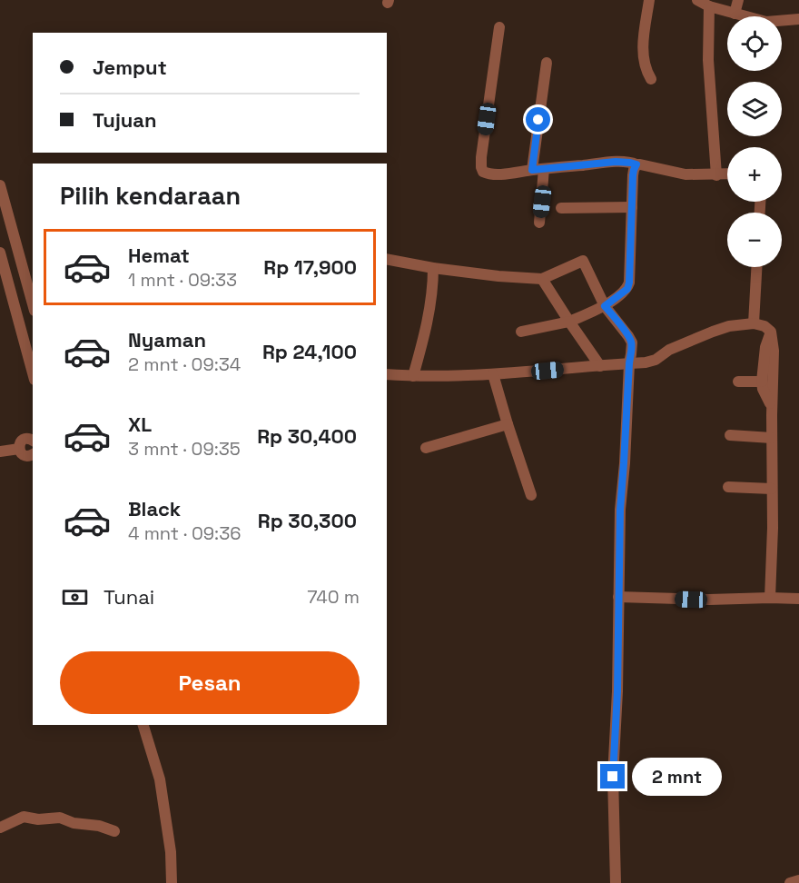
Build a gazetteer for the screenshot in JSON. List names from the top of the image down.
{
  "page": {
    "map_buttons": ["+", "−"],
    "banner": ["Jemput", "Tujuan"],
    "heading": "Pilih kendaraan",
    "list": [
      {
        "name": "Hemat",
        "note": "1 mnt · 09:33",
        "value": "Rp 17,900"
      },
      {
        "name": "Nyaman",
        "note": "2 mnt · 09:34",
        "value": "Rp 24,100"
      },
      {
        "name": "XL",
        "note": "3 mnt · 09:35",
        "value": "Rp 30,400"
      },
      {
        "name": "Black",
        "note": "4 mnt · 09:36",
        "value": "Rp 30,300"
      }
    ],
    "pay": ["Tunai", "740 m"],
    "buttons": "Pesan",
    "bubble": "2 mnt"
  }
}
